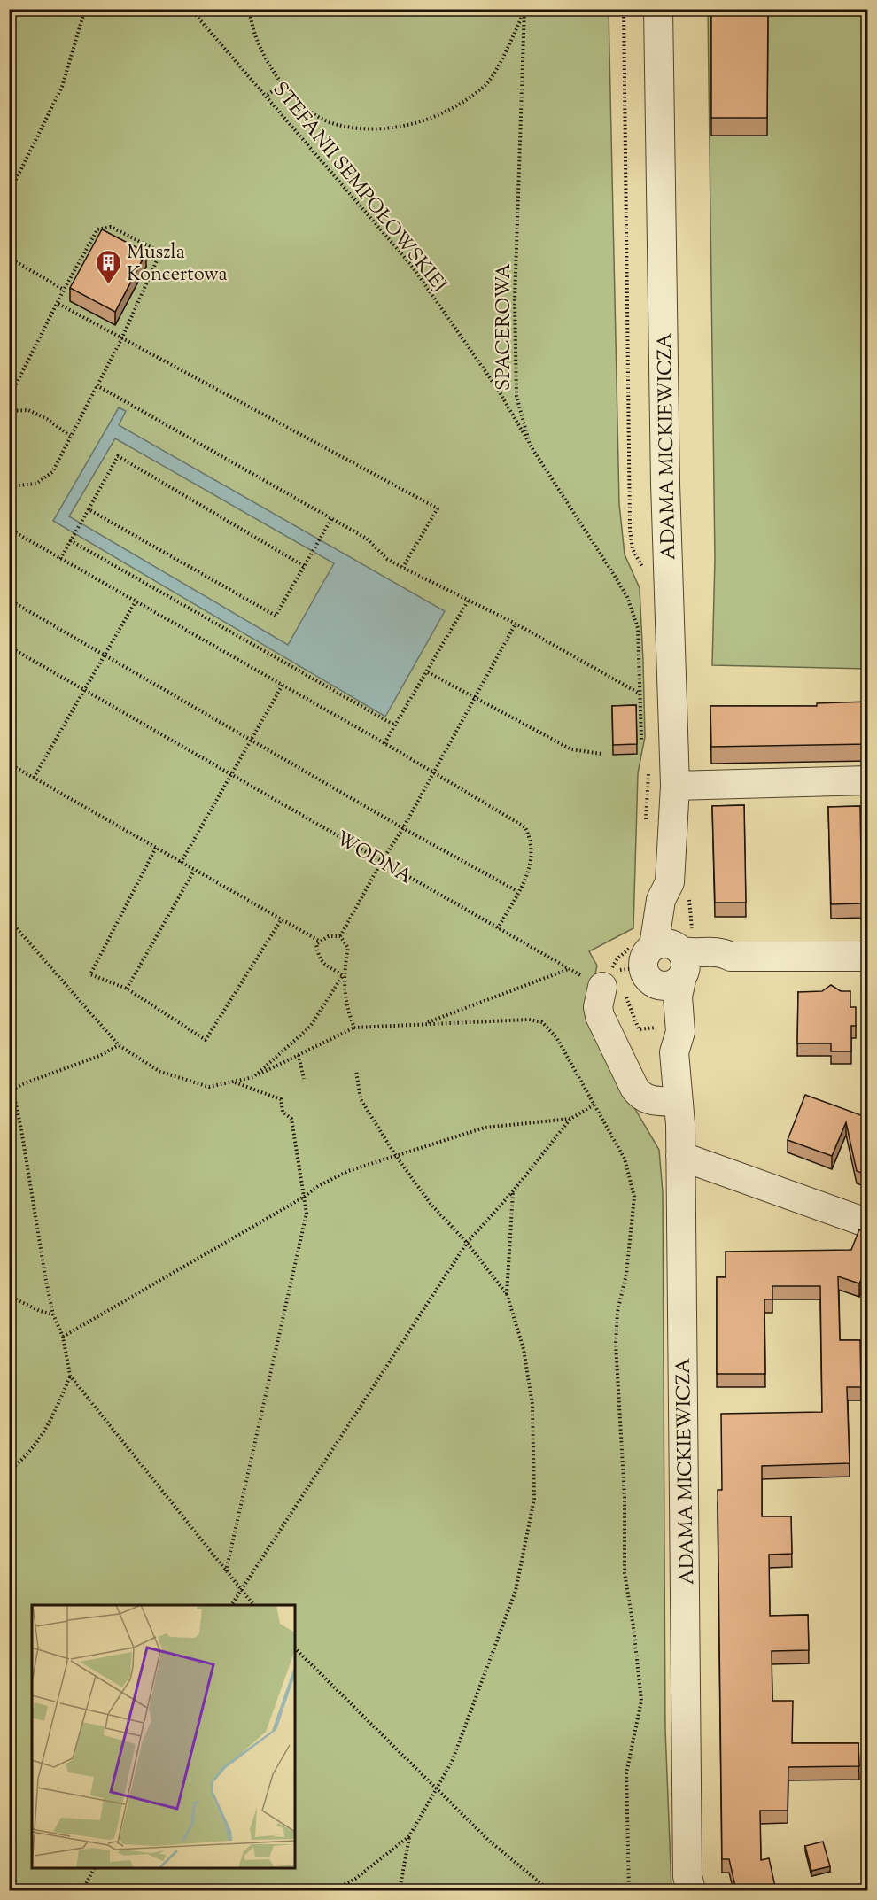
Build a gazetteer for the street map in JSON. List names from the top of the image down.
{
  "streets": {
    "street": ["ADAMA MICKIEWICZA"],
    "path": ["STEFANII SEMPOŁOWSKIEJ", "SPACEROWA", "WODNA"]
  },
  "crossings": [
    ["STEFANII SEMPOŁOWSKIEJ", "SPACEROWA"],
    ["ADAMA MICKIEWICZA", "WODNA"]
  ],
  "places": {
    "building": ["Muszla Koncertowa"]
  }
}
